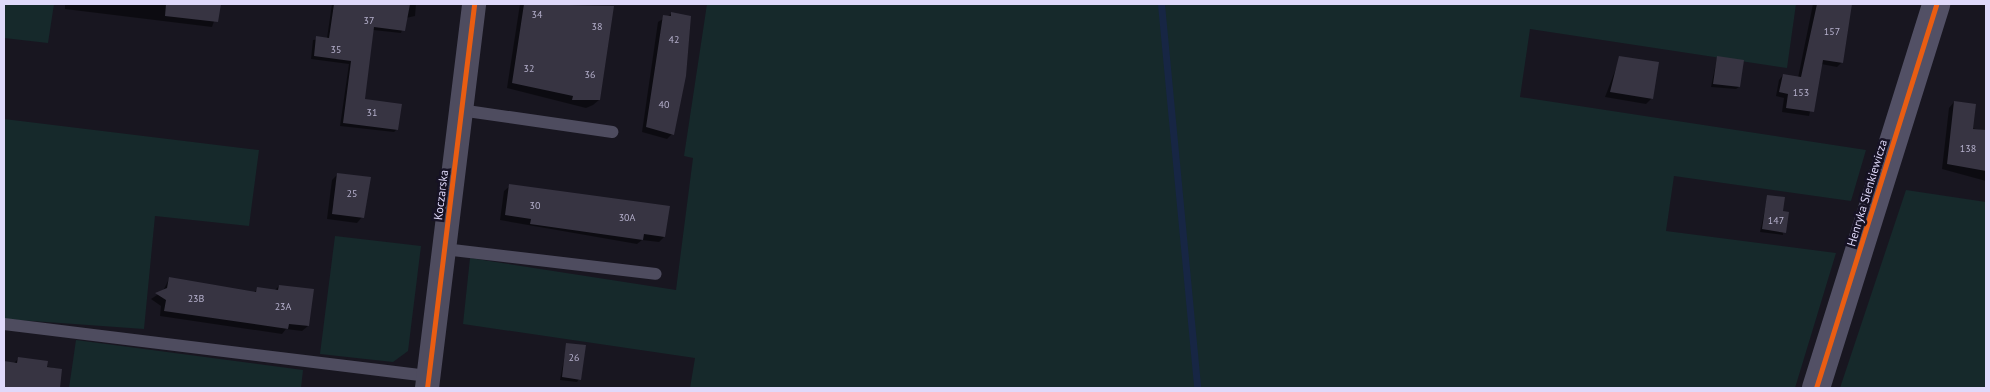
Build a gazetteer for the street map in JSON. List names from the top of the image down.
{
  "streets": {
    "street": ["Henryka Sienkiewicza", "Koczarska"]
  },
  "house_numbers": [
    "34",
    "37",
    "38",
    "157",
    "42",
    "35",
    "32",
    "36",
    "153",
    "40",
    "31",
    "138",
    "25",
    "30",
    "30A",
    "147",
    "23B",
    "23A",
    "26"
  ]
}
